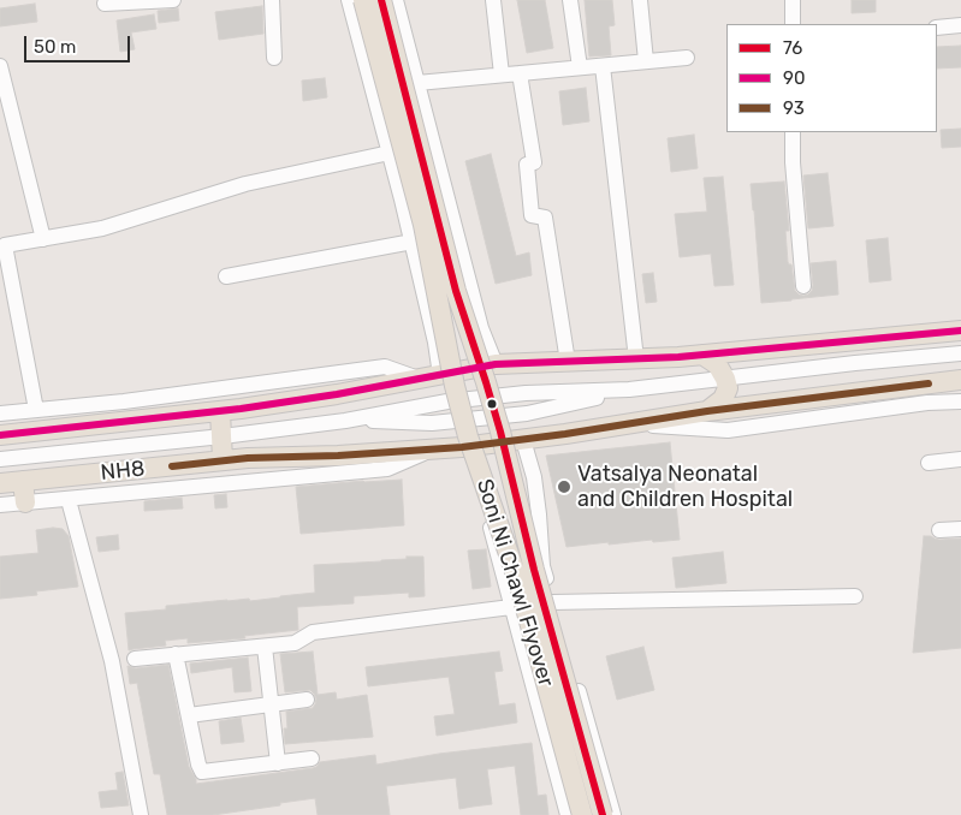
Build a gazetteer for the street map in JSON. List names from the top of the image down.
{
  "streets": {
    "main road": ["NH8", "Soni Ni Chawl Flyover"]
  },
  "places": ["Vatsalya Neonatal and Children Hospital"],
  "lines": ["transit line 76", "transit line 90", "transit line 93"],
  "legend": ["76", "90", "93"],
  "scale_bar": "50 m"
}
